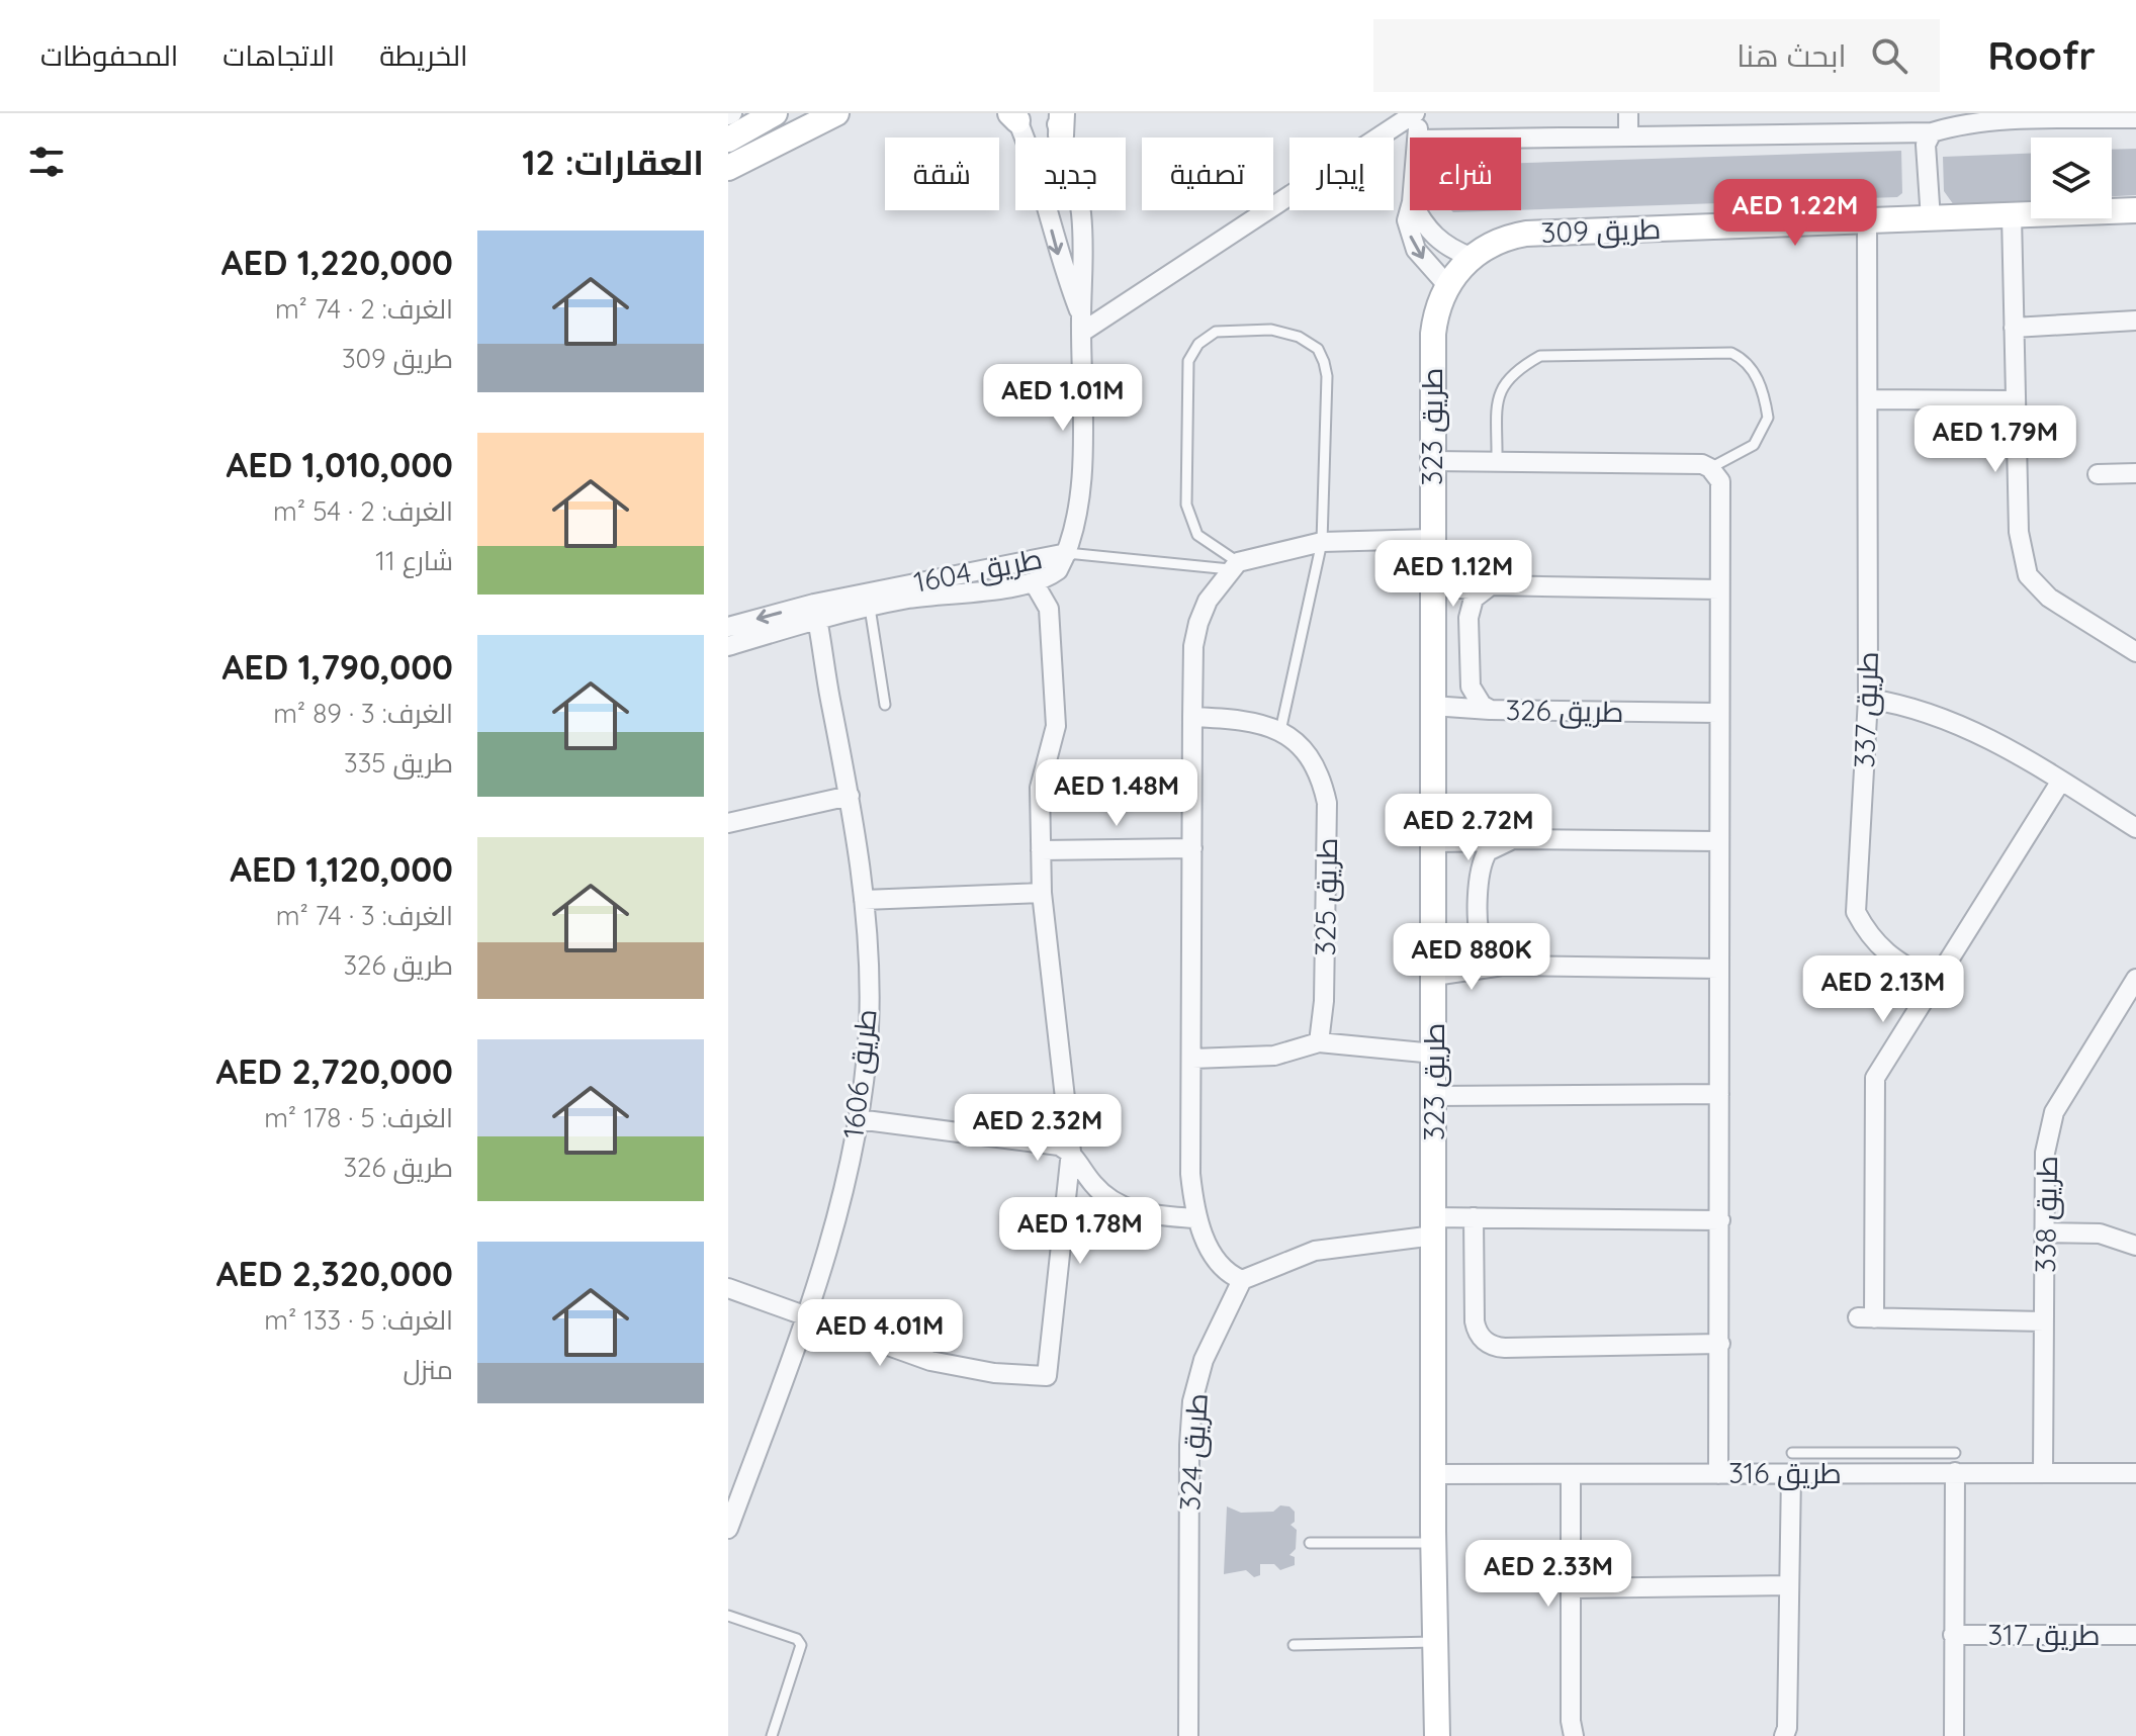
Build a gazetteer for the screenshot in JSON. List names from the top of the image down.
{
  "streets": {
    "street": [
      "طريق 309",
      "طريق 323",
      "طريق 1604",
      "طريق 337",
      "طريق 326",
      "طريق 325",
      "طريق 1606",
      "طريق 338",
      "طريق 324",
      "طريق 316",
      "طريق 317"
    ]
  },
  "crossings": [
    ["طريق 309", "طريق 323"],
    ["طريق 309", "طريق 337"],
    ["طريق 323", "طريق 316"],
    ["طريق 1604", "طريق 1606"],
    ["طريق 338", "طريق 316"],
    ["طريق 316", "طريق 317"]
  ],
  "page": {
    "header": "Roofr",
    "search": "ابحث هنا",
    "nav": ["الخريطة", "الاتجاهات", "المحفوظات"],
    "heading": "العقارات: 12",
    "chip": [
      "شراء",
      "إيجار",
      "تصفية",
      "جديد",
      "شقة"
    ],
    "price": [
      "AED 1.22M",
      "AED 1.01M",
      "AED 1.79M",
      "AED 1.12M",
      "AED 1.48M",
      "AED 2.72M",
      "AED 880K",
      "AED 2.13M",
      "AED 2.32M",
      "AED 1.78M",
      "AED 4.01M",
      "AED 2.33M"
    ],
    "list": [
      {
        "name": "AED 1,220,000",
        "note": "الغرف: 2 · 74 m² · طريق 309"
      },
      {
        "name": "AED 1,010,000",
        "note": "الغرف: 2 · 54 m² · شارع 11"
      },
      {
        "name": "AED 1,790,000",
        "note": "الغرف: 3 · 89 m² · طريق 335"
      },
      {
        "name": "AED 1,120,000",
        "note": "الغرف: 3 · 74 m² · طريق 326"
      },
      {
        "name": "AED 2,720,000",
        "note": "الغرف: 5 · 178 m² · طريق 326"
      },
      {
        "name": "AED 2,320,000",
        "note": "الغرف: 5 · 133 m² · منزل"
      }
    ]
  }
}
